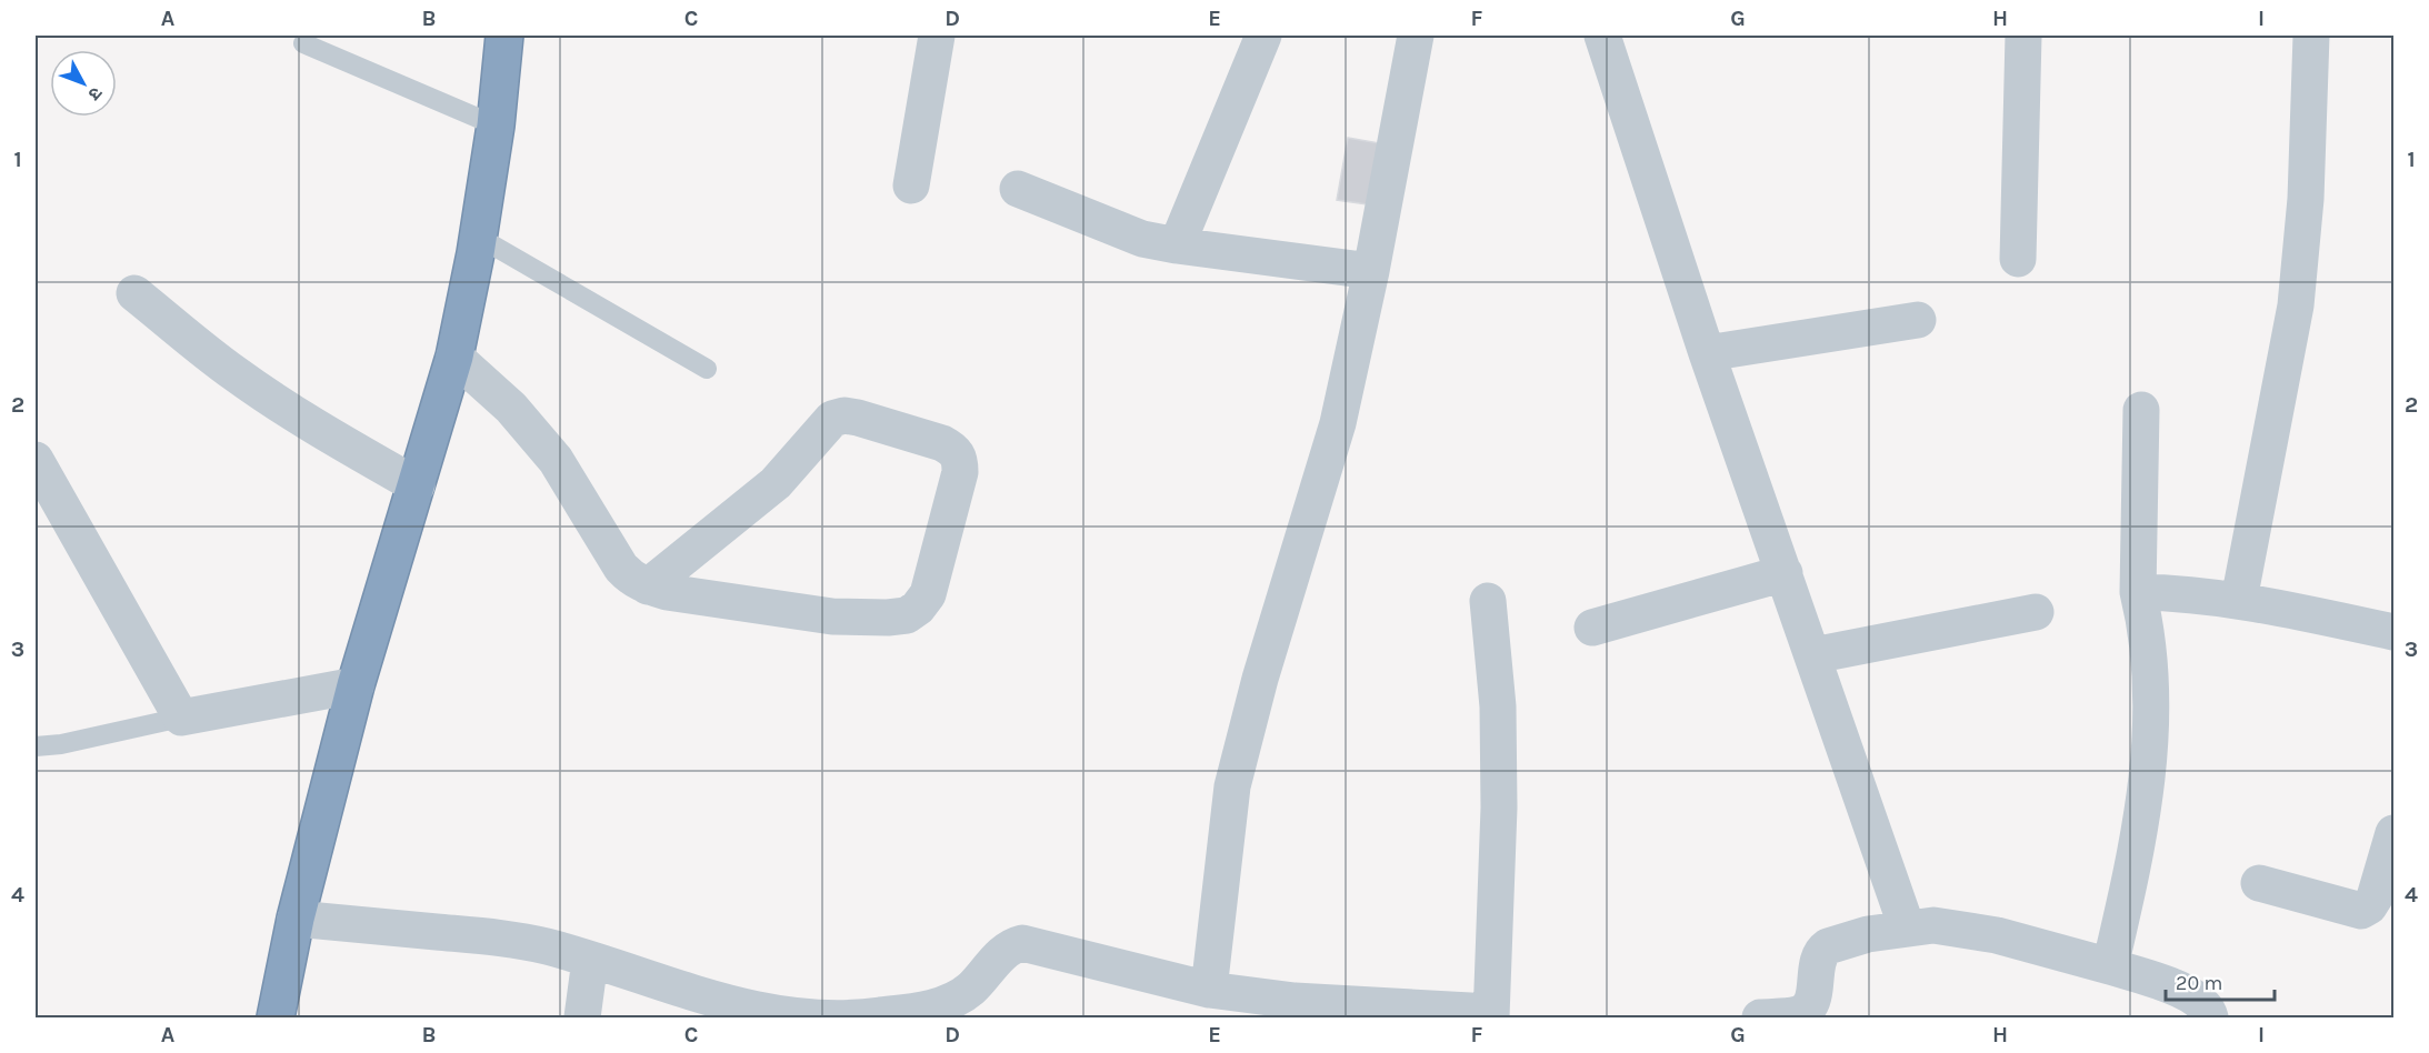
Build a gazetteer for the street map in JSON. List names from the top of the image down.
{
  "scale_bar": "20 m",
  "north": "bottom right",
  "grid": {
    "columns": [
      "A",
      "B",
      "C",
      "D",
      "E",
      "F",
      "G",
      "H",
      "I"
    ],
    "rows": [
      "1",
      "2",
      "3",
      "4"
    ]
  }
}
